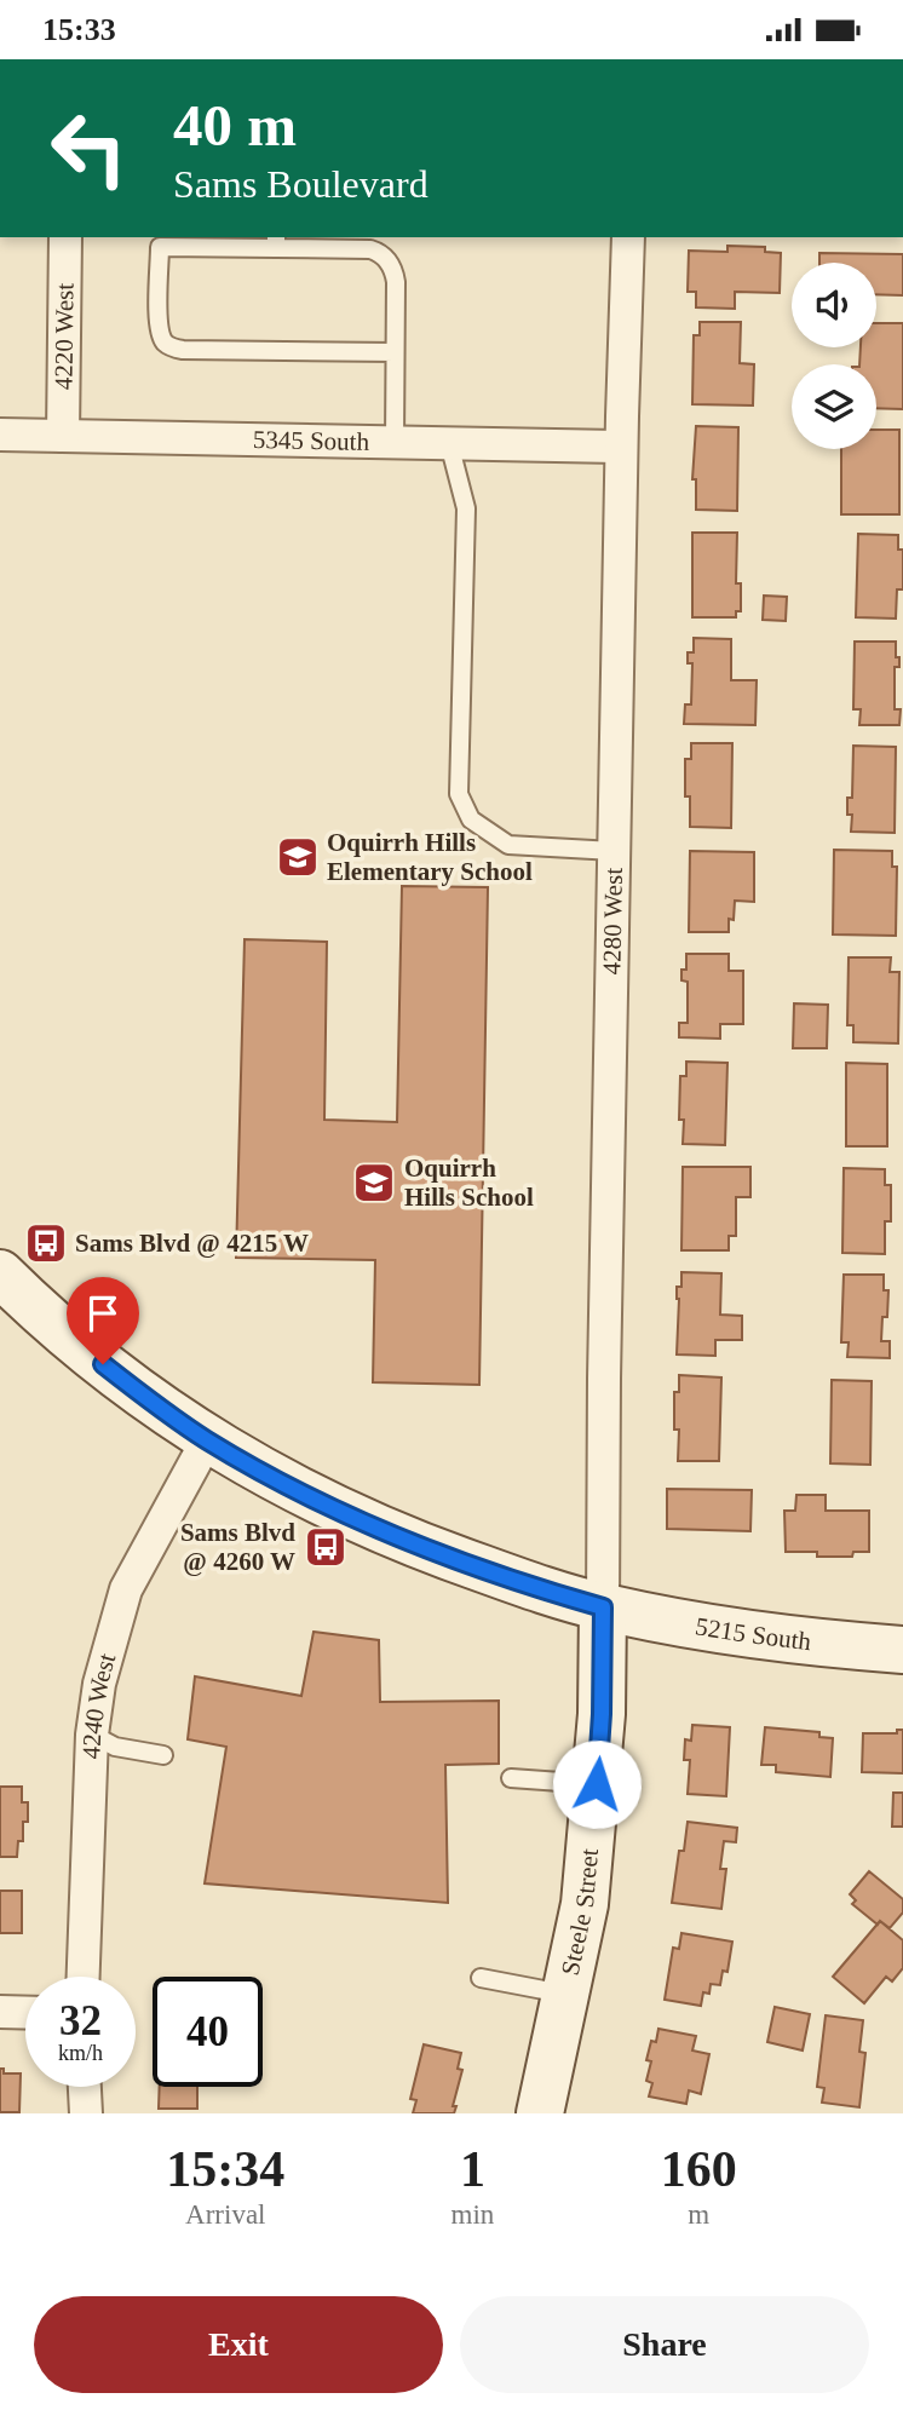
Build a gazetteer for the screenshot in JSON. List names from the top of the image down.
{
  "streets": {
    "street": [
      "4220 West",
      "5345 South",
      "4280 West",
      "5215 South",
      "4240 West",
      "Steele Street"
    ]
  },
  "crossings": [
    ["4220 West", "5345 South"],
    ["5345 South", "4280 West"],
    ["4280 West", "5215 South"],
    ["4280 West", "Steele Street"],
    ["5215 South", "4240 West"],
    ["5215 South", "Steele Street"]
  ],
  "places": {
    "school or university": ["Oquirrh Hills Elementary School", "Oquirrh Hills School"],
    "bus stop": ["Sams Blvd @ 4215 W", "Sams Blvd @ 4260 W"]
  },
  "page": {
    "status": "15:33",
    "turn": ["40 m", "Sams Boulevard"],
    "speed": "32 km/h",
    "limit": "40",
    "eta": [
      "15:34",
      "Arrival",
      "1",
      "min",
      "160",
      "m"
    ],
    "buttons": ["Exit", "Share"]
  }
}
